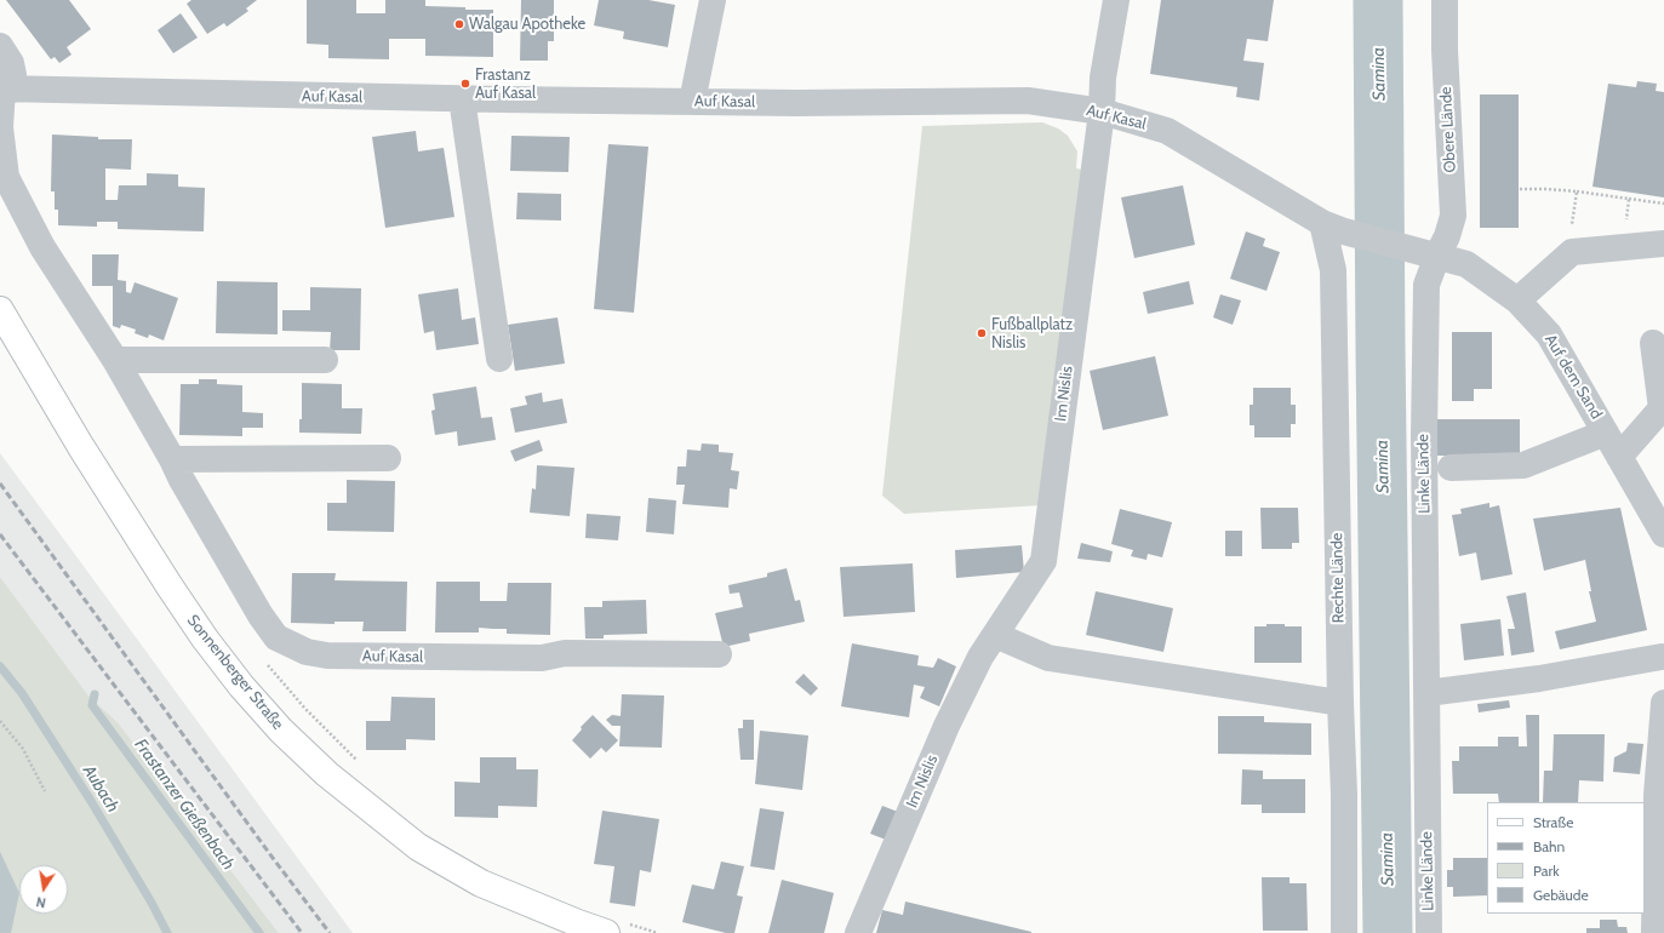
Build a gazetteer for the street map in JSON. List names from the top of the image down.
{
  "streets": {
    "main road": ["Sonnenberger Straße"],
    "street": [
      "Auf Kasal",
      "Obere Lände",
      "Auf dem Sand",
      "Im Nislis",
      "Linke Lände",
      "Rechte Lände"
    ]
  },
  "crossings": [
    ["Auf Kasal", "Obere Lände"],
    ["Auf Kasal", "Auf dem Sand"],
    ["Auf Kasal", "Im Nislis"],
    ["Auf Kasal", "Linke Lände"],
    ["Auf Kasal", "Rechte Lände"],
    ["Obere Lände", "Auf dem Sand"],
    ["Obere Lände", "Linke Lände"],
    ["Auf dem Sand", "Linke Lände"]
  ],
  "water": ["Samina", "Aubach", "Frastanzer Gießenbach"],
  "places": ["Walgau Apotheke", "Frastanz Auf Kasal", "Fußballplatz Nislis"],
  "legend": [
    "Straße",
    "Bahn",
    "Park",
    "Gebäude"
  ],
  "north": "bottom"
}
